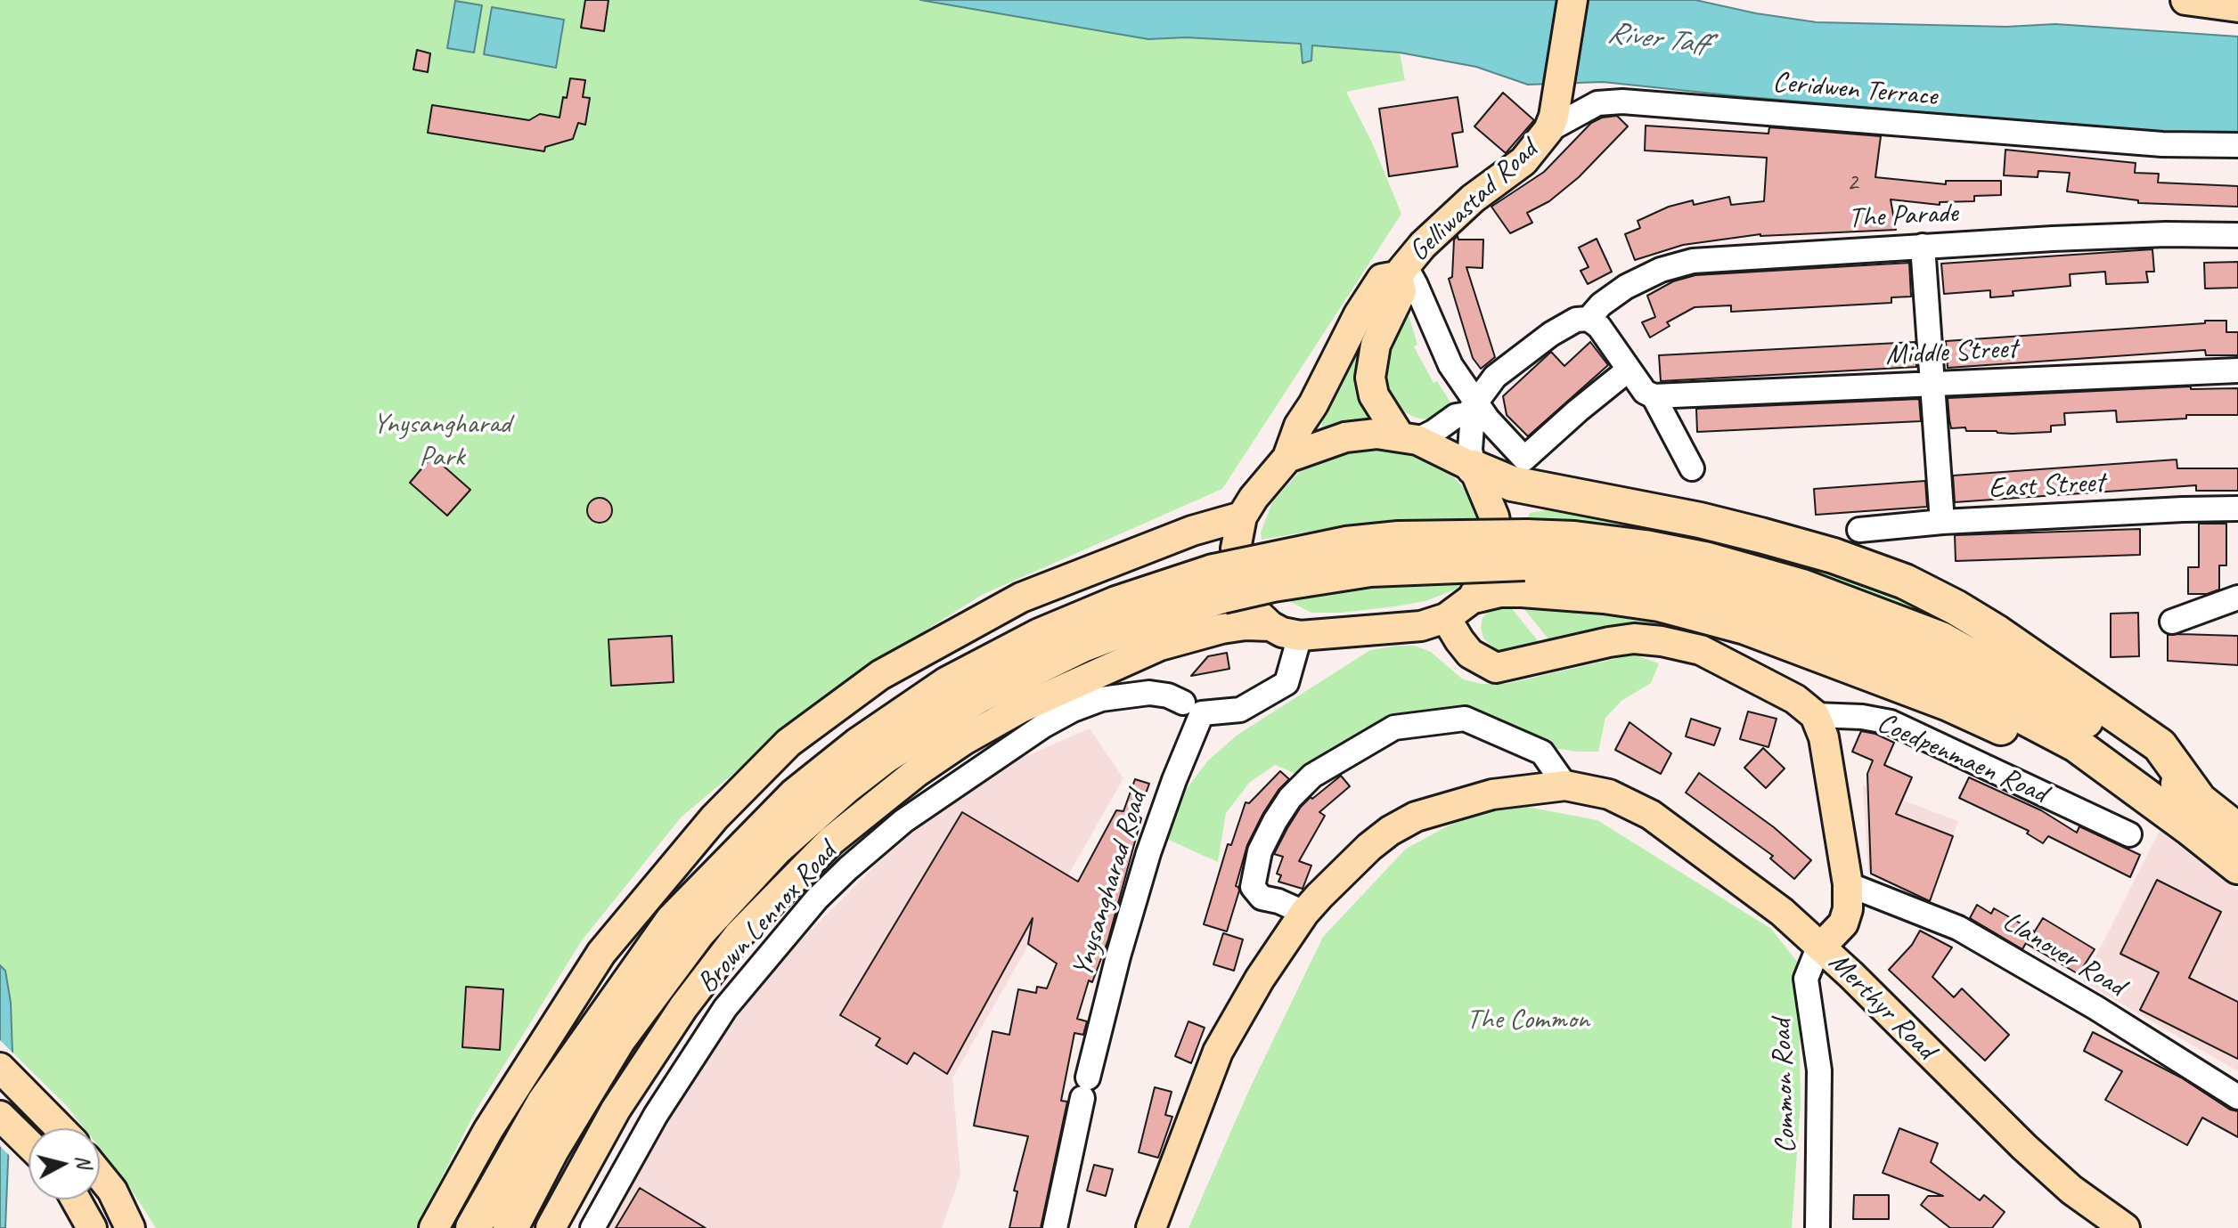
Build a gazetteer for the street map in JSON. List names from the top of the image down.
{
  "streets": {
    "main road": ["Gelliwastad Road", "Merthyr Road"],
    "street": [
      "Ceridwen Terrace",
      "The Parade",
      "Middle Street",
      "East Street",
      "Coedpenmaen Road",
      "Ynysangharad Road",
      "Brown Lennox Road",
      "Llanover Road",
      "Common Road"
    ]
  },
  "crossings": [
    ["Ceridwen Terrace", "Gelliwastad Road"],
    ["Coedpenmaen Road", "Merthyr Road"],
    ["Ynysangharad Road", "Brown Lennox Road"],
    ["Llanover Road", "Merthyr Road"],
    ["Merthyr Road", "Common Road"]
  ],
  "water": ["River Taff"],
  "parks": ["Ynysangharad Park", "The Common"],
  "house_numbers": ["2"],
  "north": "right"
}
